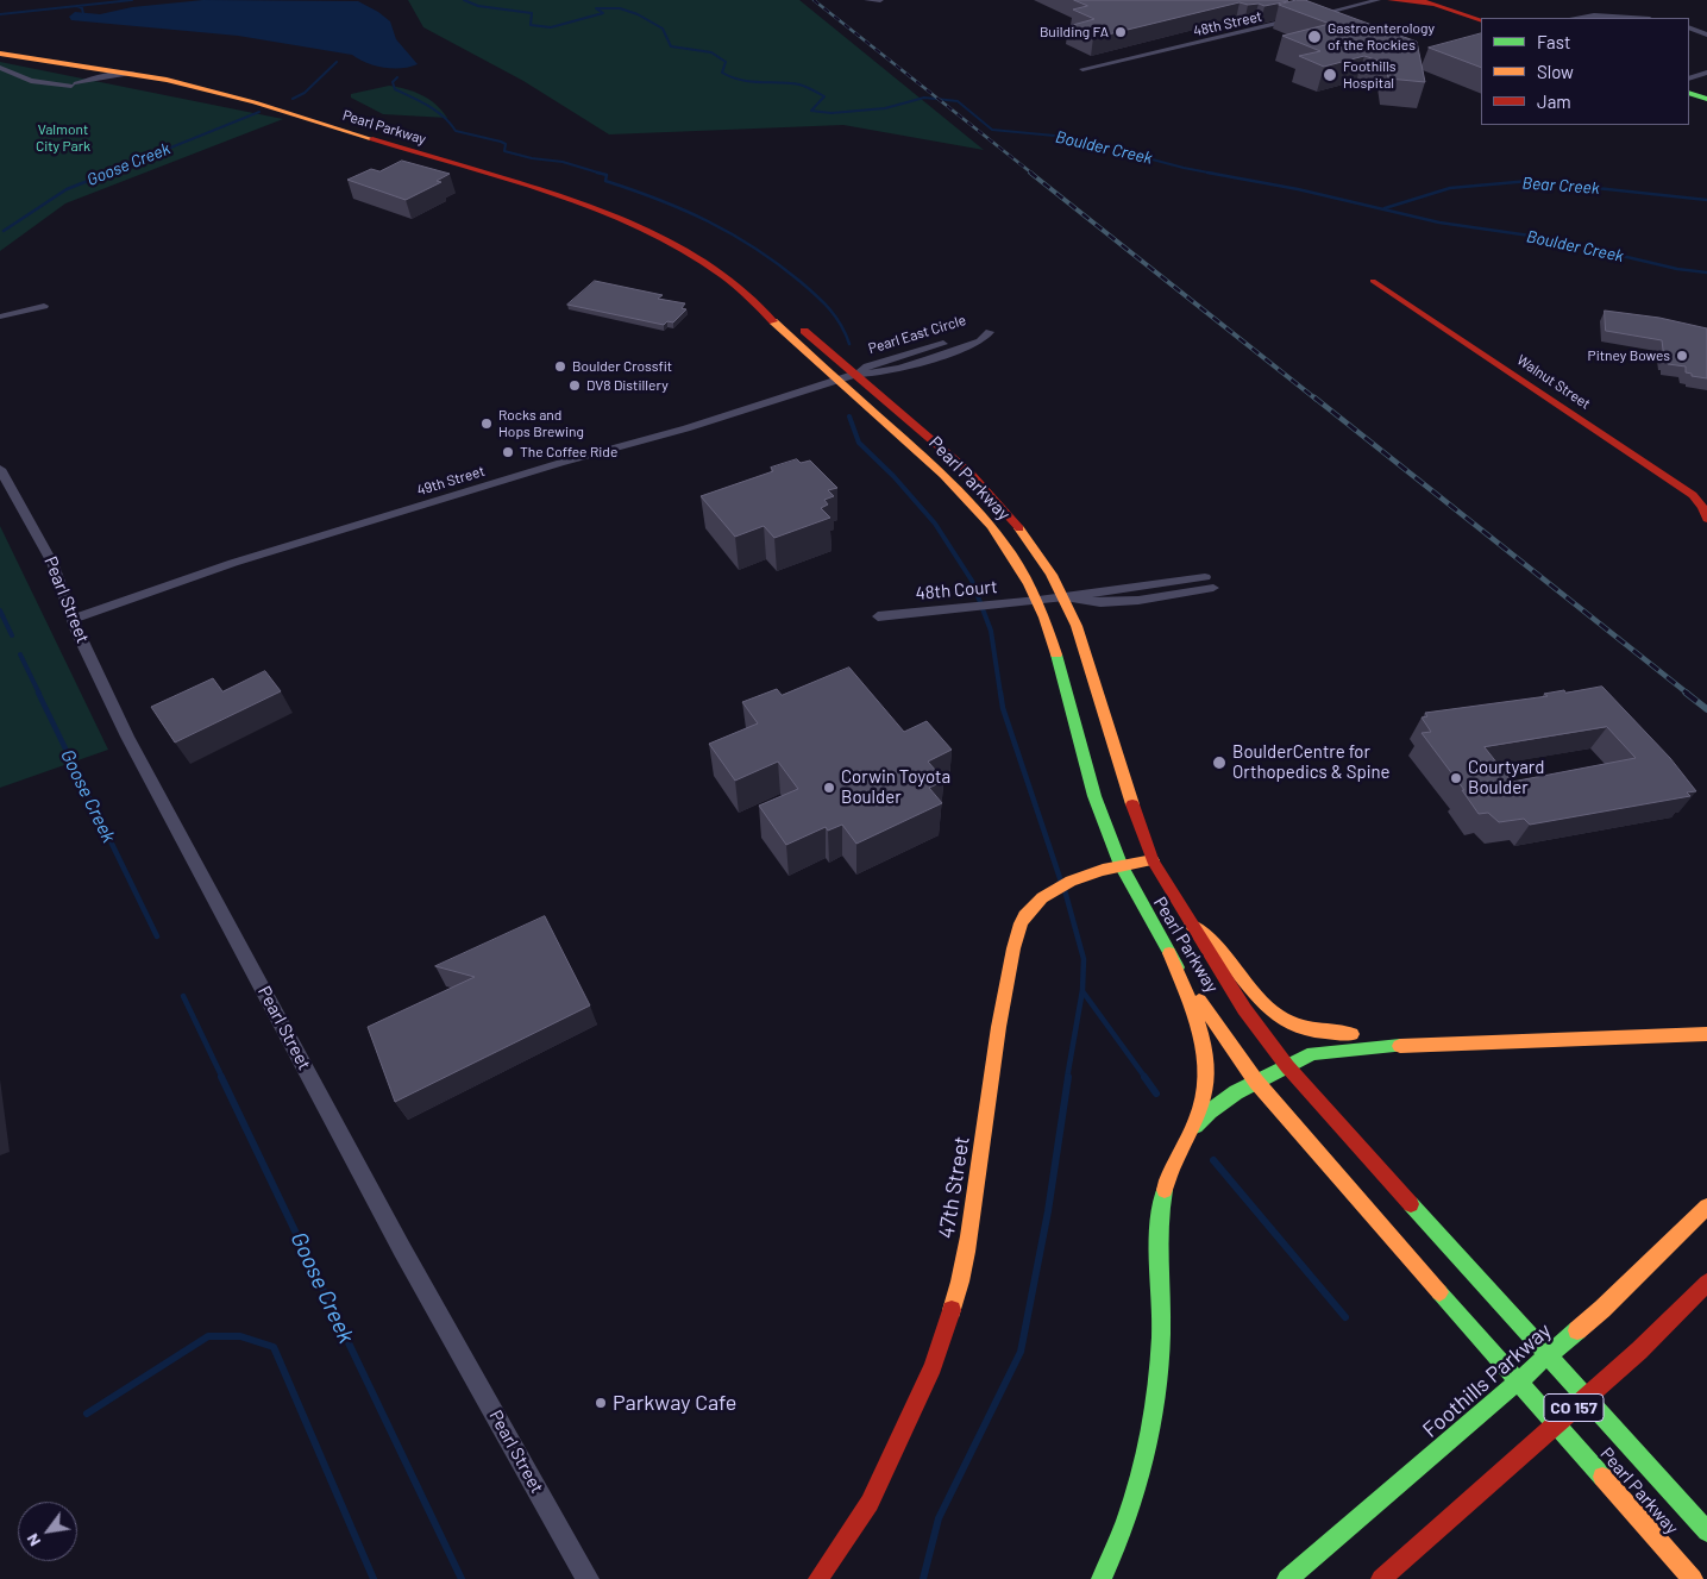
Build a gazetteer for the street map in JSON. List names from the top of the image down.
{
  "streets": {
    "main road": [
      "Pearl Parkway",
      "Walnut Street",
      "47th Street",
      "Foothills Parkway",
      "CO 157"
    ],
    "street": [
      "48th Street",
      "Pearl East Circle",
      "49th Street",
      "48th Court",
      "Pearl Street"
    ]
  },
  "crossings": [
    ["Pearl Parkway", "Pearl East Circle"],
    ["Pearl Parkway", "49th Street"],
    ["Pearl Parkway", "48th Court"],
    ["Pearl Parkway", "47th Street"],
    ["Pearl East Circle", "49th Street"],
    ["49th Street", "Pearl Street"]
  ],
  "water": ["Boulder Creek", "Goose Creek", "Bear Creek"],
  "parks": ["Valmont City Park"],
  "places": [
    "Building FA",
    "Gastroenterology of the Rockies",
    "Foothills Hospital",
    "Pitney Bowes",
    "Boulder Crossfit",
    "DV8 Distillery",
    "Rocks and Hops Brewing",
    "The Coffee Ride",
    "BoulderCentre for Orthopedics & Spine",
    "Courtyard Boulder",
    "Corwin Toyota Boulder",
    "Parkway Cafe"
  ],
  "legend": ["Fast", "Slow", "Jam"],
  "north": "bottom left"
}
